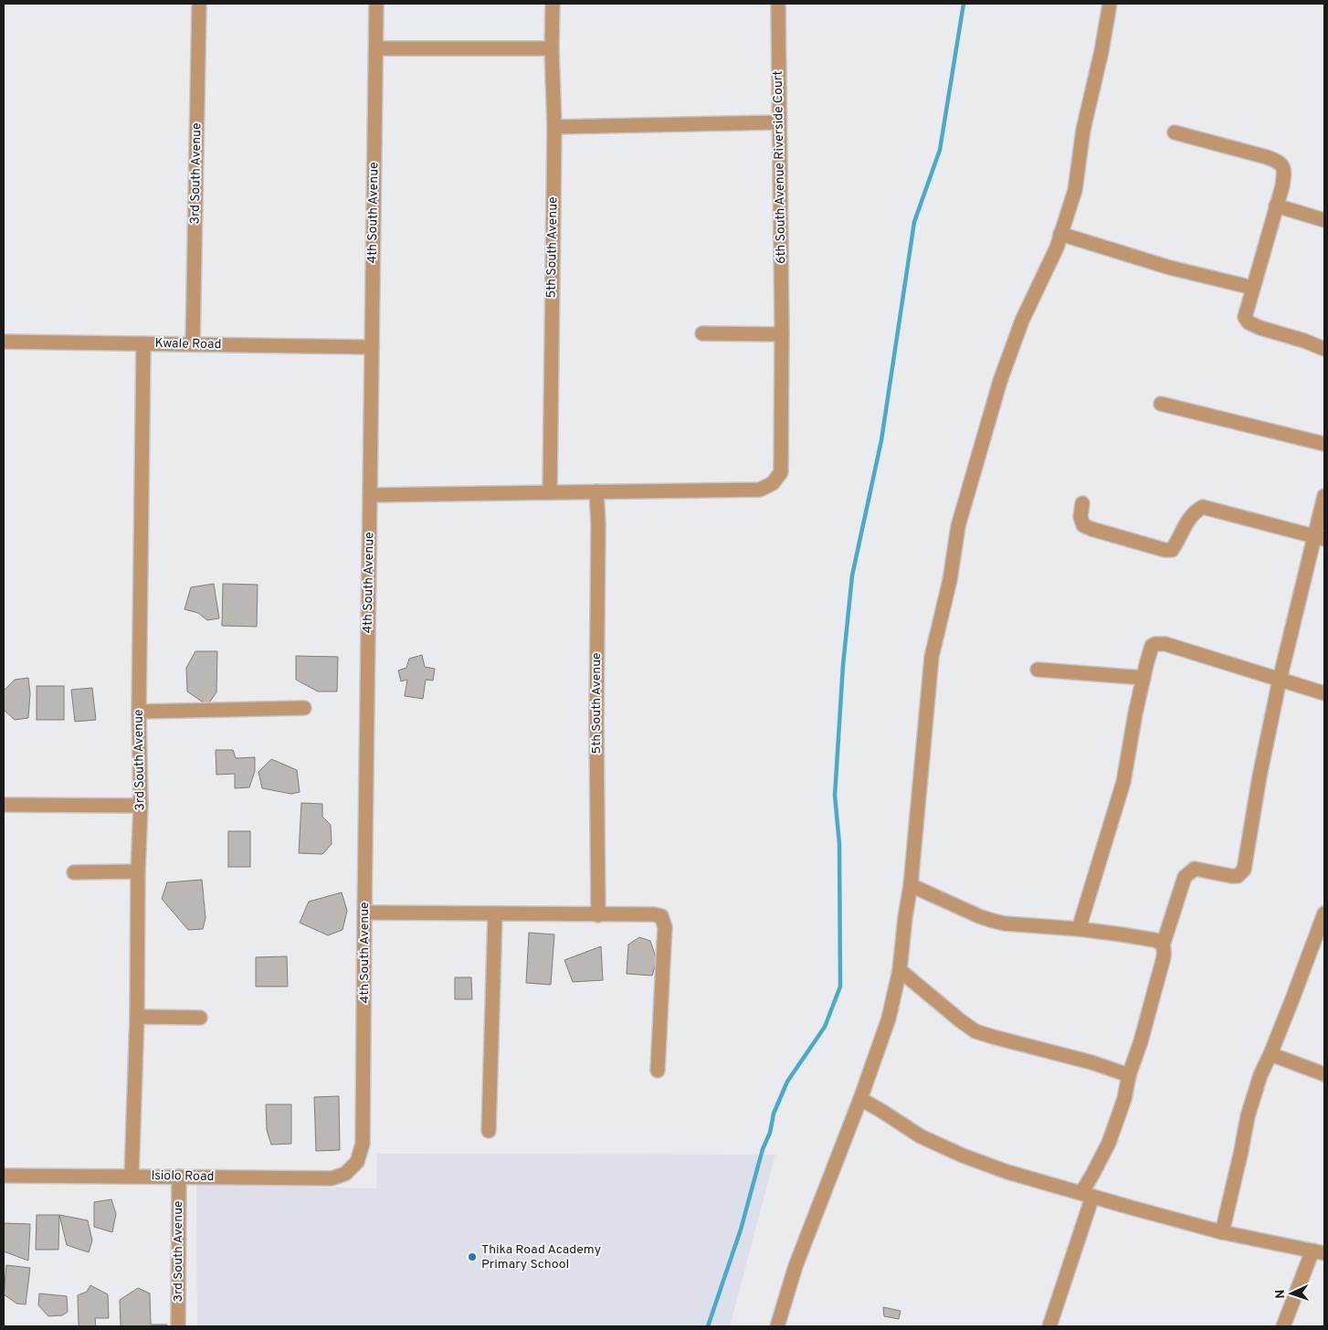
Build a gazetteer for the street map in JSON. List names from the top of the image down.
{
  "streets": {
    "street": [
      "6th South Avenue Riverside Court",
      "3rd South Avenue",
      "4th South Avenue",
      "5th South Avenue",
      "Kwale Road",
      "Isiolo Road"
    ]
  },
  "crossings": [
    ["6th South Avenue Riverside Court", "4th South Avenue"],
    ["6th South Avenue Riverside Court", "5th South Avenue"],
    ["3rd South Avenue", "Kwale Road"],
    ["3rd South Avenue", "Isiolo Road"],
    ["4th South Avenue", "Kwale Road"],
    ["4th South Avenue", "Isiolo Road"]
  ],
  "places": ["Thika Road Academy Primary School"],
  "north": "left"
}
